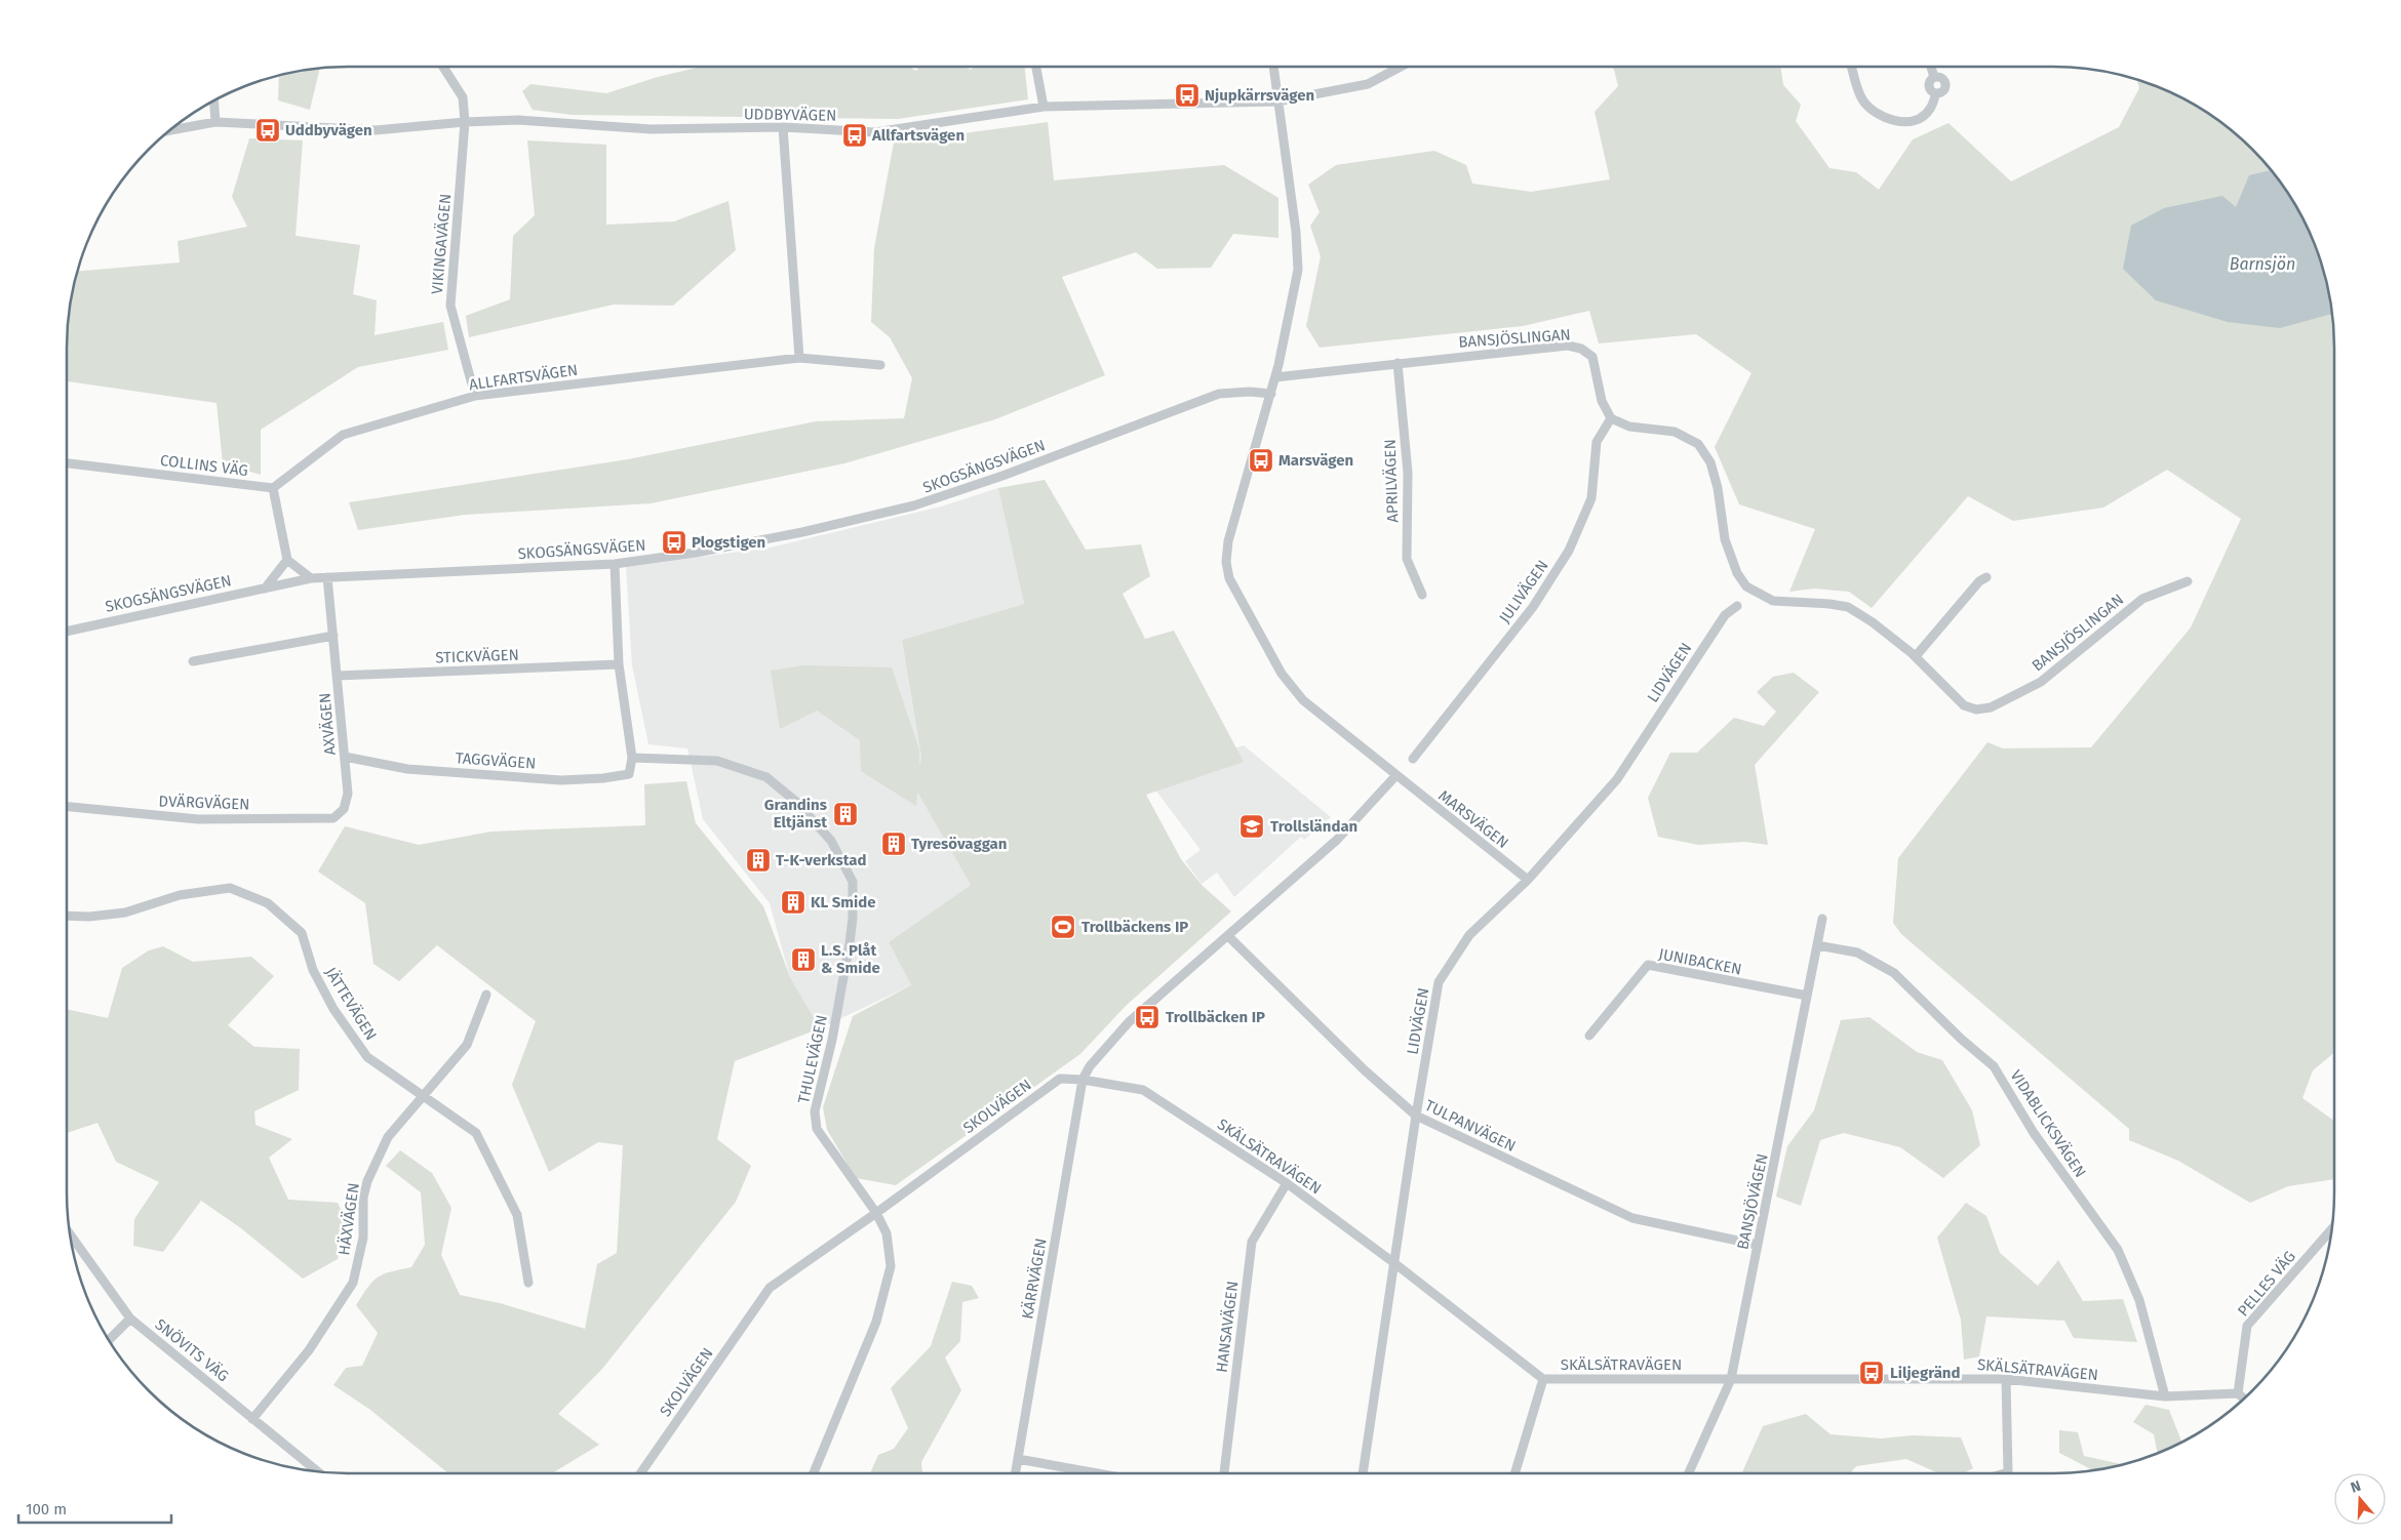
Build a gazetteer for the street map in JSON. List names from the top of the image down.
{
  "streets": {
    "street": [
      "UDDBYVÄGEN",
      "VIKINGAVÄGEN",
      "BANSJÖSLINGAN",
      "ALLFARTSVÄGEN",
      "COLLINS VÄG",
      "SKOGSÄNGSVÄGEN",
      "APRILVÄGEN",
      "JULIVÄGEN",
      "STICKVÄGEN",
      "LIDVÄGEN",
      "AXVÄGEN",
      "TAGGVÄGEN",
      "DVÄRGVÄGEN",
      "MARSVÄGEN",
      "JUNIBACKEN",
      "JÄTTEVÄGEN",
      "THULEVÄGEN",
      "SKOLVÄGEN",
      "VIDABLICKSVÄGEN",
      "TULPANVÄGEN",
      "SKÄLSÄTRAVÄGEN",
      "BANSJÖVÄGEN",
      "HÄXVÄGEN",
      "KÄRRVÄGEN",
      "PELLES VÄG",
      "HANSAVÄGEN",
      "SNÖVITS VÄG"
    ]
  },
  "crossings": [
    ["UDDBYVÄGEN", "VIKINGAVÄGEN"],
    ["VIKINGAVÄGEN", "ALLFARTSVÄGEN"],
    ["BANSJÖSLINGAN", "APRILVÄGEN"],
    ["BANSJÖSLINGAN", "JULIVÄGEN"],
    ["ALLFARTSVÄGEN", "COLLINS VÄG"],
    ["SKOGSÄNGSVÄGEN", "AXVÄGEN"],
    ["SKOGSÄNGSVÄGEN", "MARSVÄGEN"],
    ["STICKVÄGEN", "AXVÄGEN"],
    ["LIDVÄGEN", "MARSVÄGEN"],
    ["LIDVÄGEN", "TULPANVÄGEN"],
    ["LIDVÄGEN", "SKÄLSÄTRAVÄGEN"],
    ["AXVÄGEN", "TAGGVÄGEN"],
    ["AXVÄGEN", "DVÄRGVÄGEN"],
    ["TAGGVÄGEN", "THULEVÄGEN"],
    ["JUNIBACKEN", "BANSJÖVÄGEN"],
    ["JÄTTEVÄGEN", "HÄXVÄGEN"],
    ["THULEVÄGEN", "SKOLVÄGEN"],
    ["SKOLVÄGEN", "SKÄLSÄTRAVÄGEN"],
    ["SKOLVÄGEN", "KÄRRVÄGEN"],
    ["VIDABLICKSVÄGEN", "SKÄLSÄTRAVÄGEN"],
    ["VIDABLICKSVÄGEN", "BANSJÖVÄGEN"],
    ["TULPANVÄGEN", "BANSJÖVÄGEN"],
    ["SKÄLSÄTRAVÄGEN", "BANSJÖVÄGEN"],
    ["SKÄLSÄTRAVÄGEN", "KÄRRVÄGEN"],
    ["SKÄLSÄTRAVÄGEN", "PELLES VÄG"],
    ["SKÄLSÄTRAVÄGEN", "HANSAVÄGEN"],
    ["HÄXVÄGEN", "SNÖVITS VÄG"]
  ],
  "water": ["Barnsjön"],
  "places": {
    "bus stop": [
      "Njupkärrsvägen",
      "Uddbyvägen",
      "Allfartsvägen",
      "Marsvägen",
      "Plogstigen",
      "Trollbäcken IP",
      "Liljegränd"
    ],
    "building": [
      "Grandins Eltjänst",
      "Tyresövaggan",
      "T-K-verkstad",
      "KL Smide",
      "L.S. Plåt & Smide"
    ],
    "school or university": ["Trollsländan"],
    "sports": ["Trollbäckens IP"]
  },
  "scale_bar": "100 m",
  "north": "top"
}
